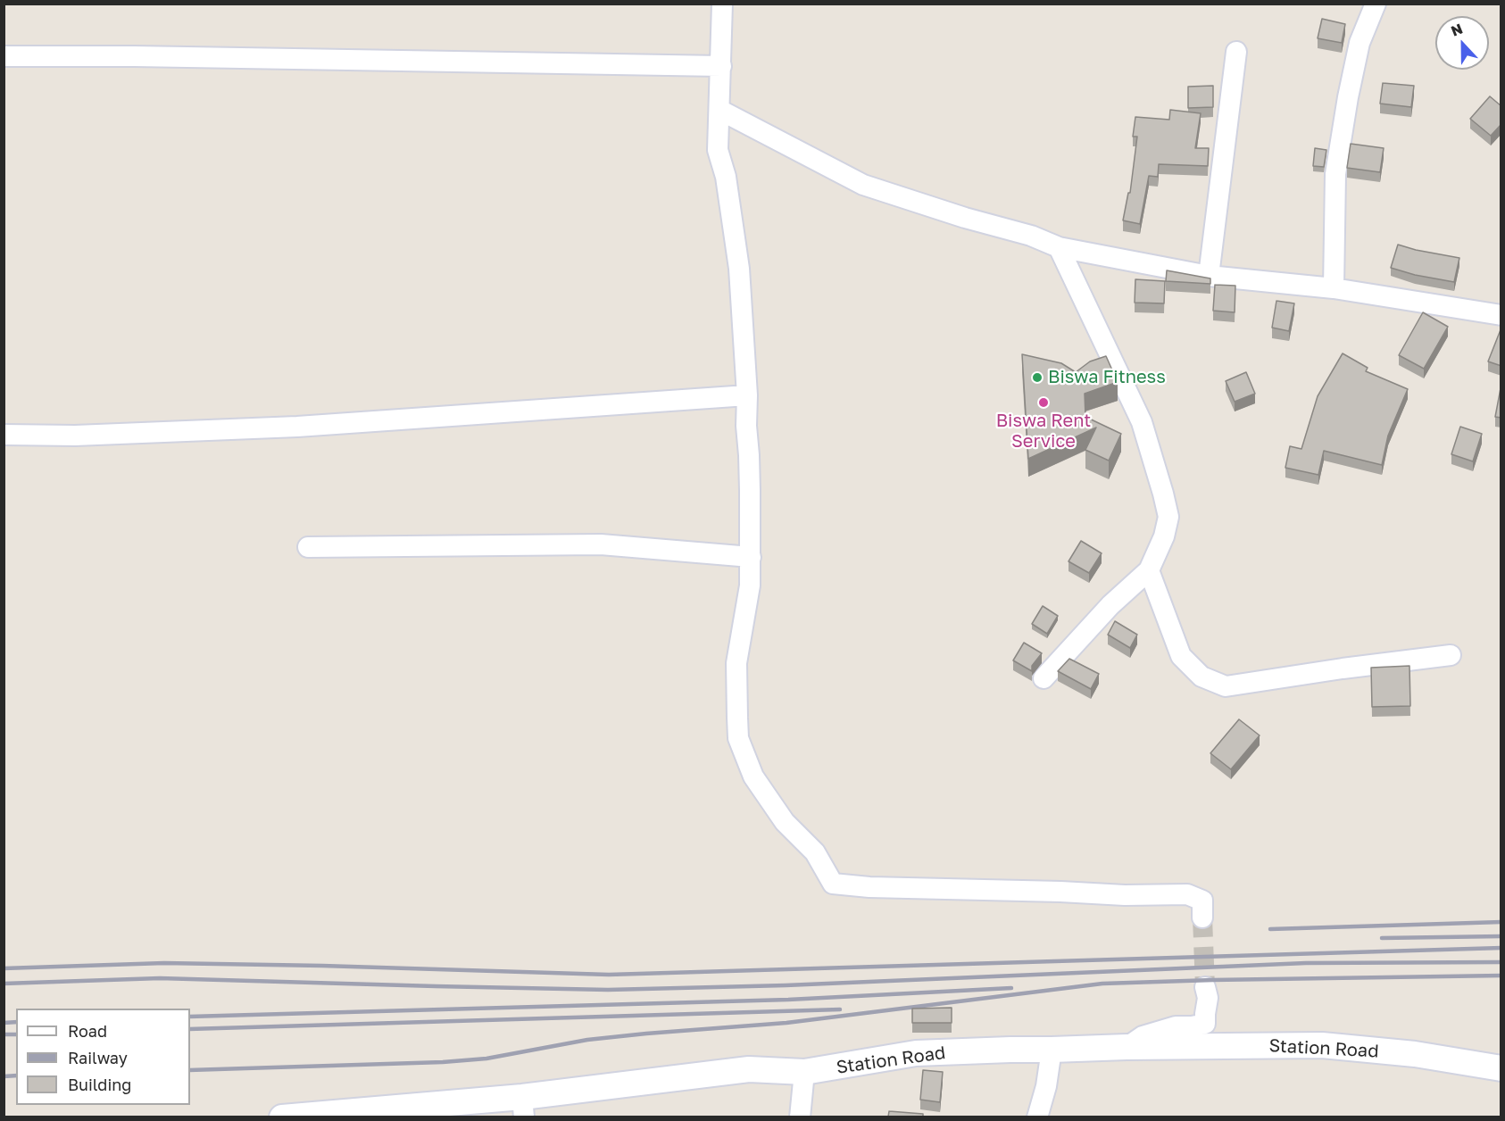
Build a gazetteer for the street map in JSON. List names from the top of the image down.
{
  "streets": {
    "street": ["Station Road"]
  },
  "places": ["Biswa Fitness", "Biswa Rent Service"],
  "legend": ["Road", "Railway", "Building"],
  "north": "top"
}
